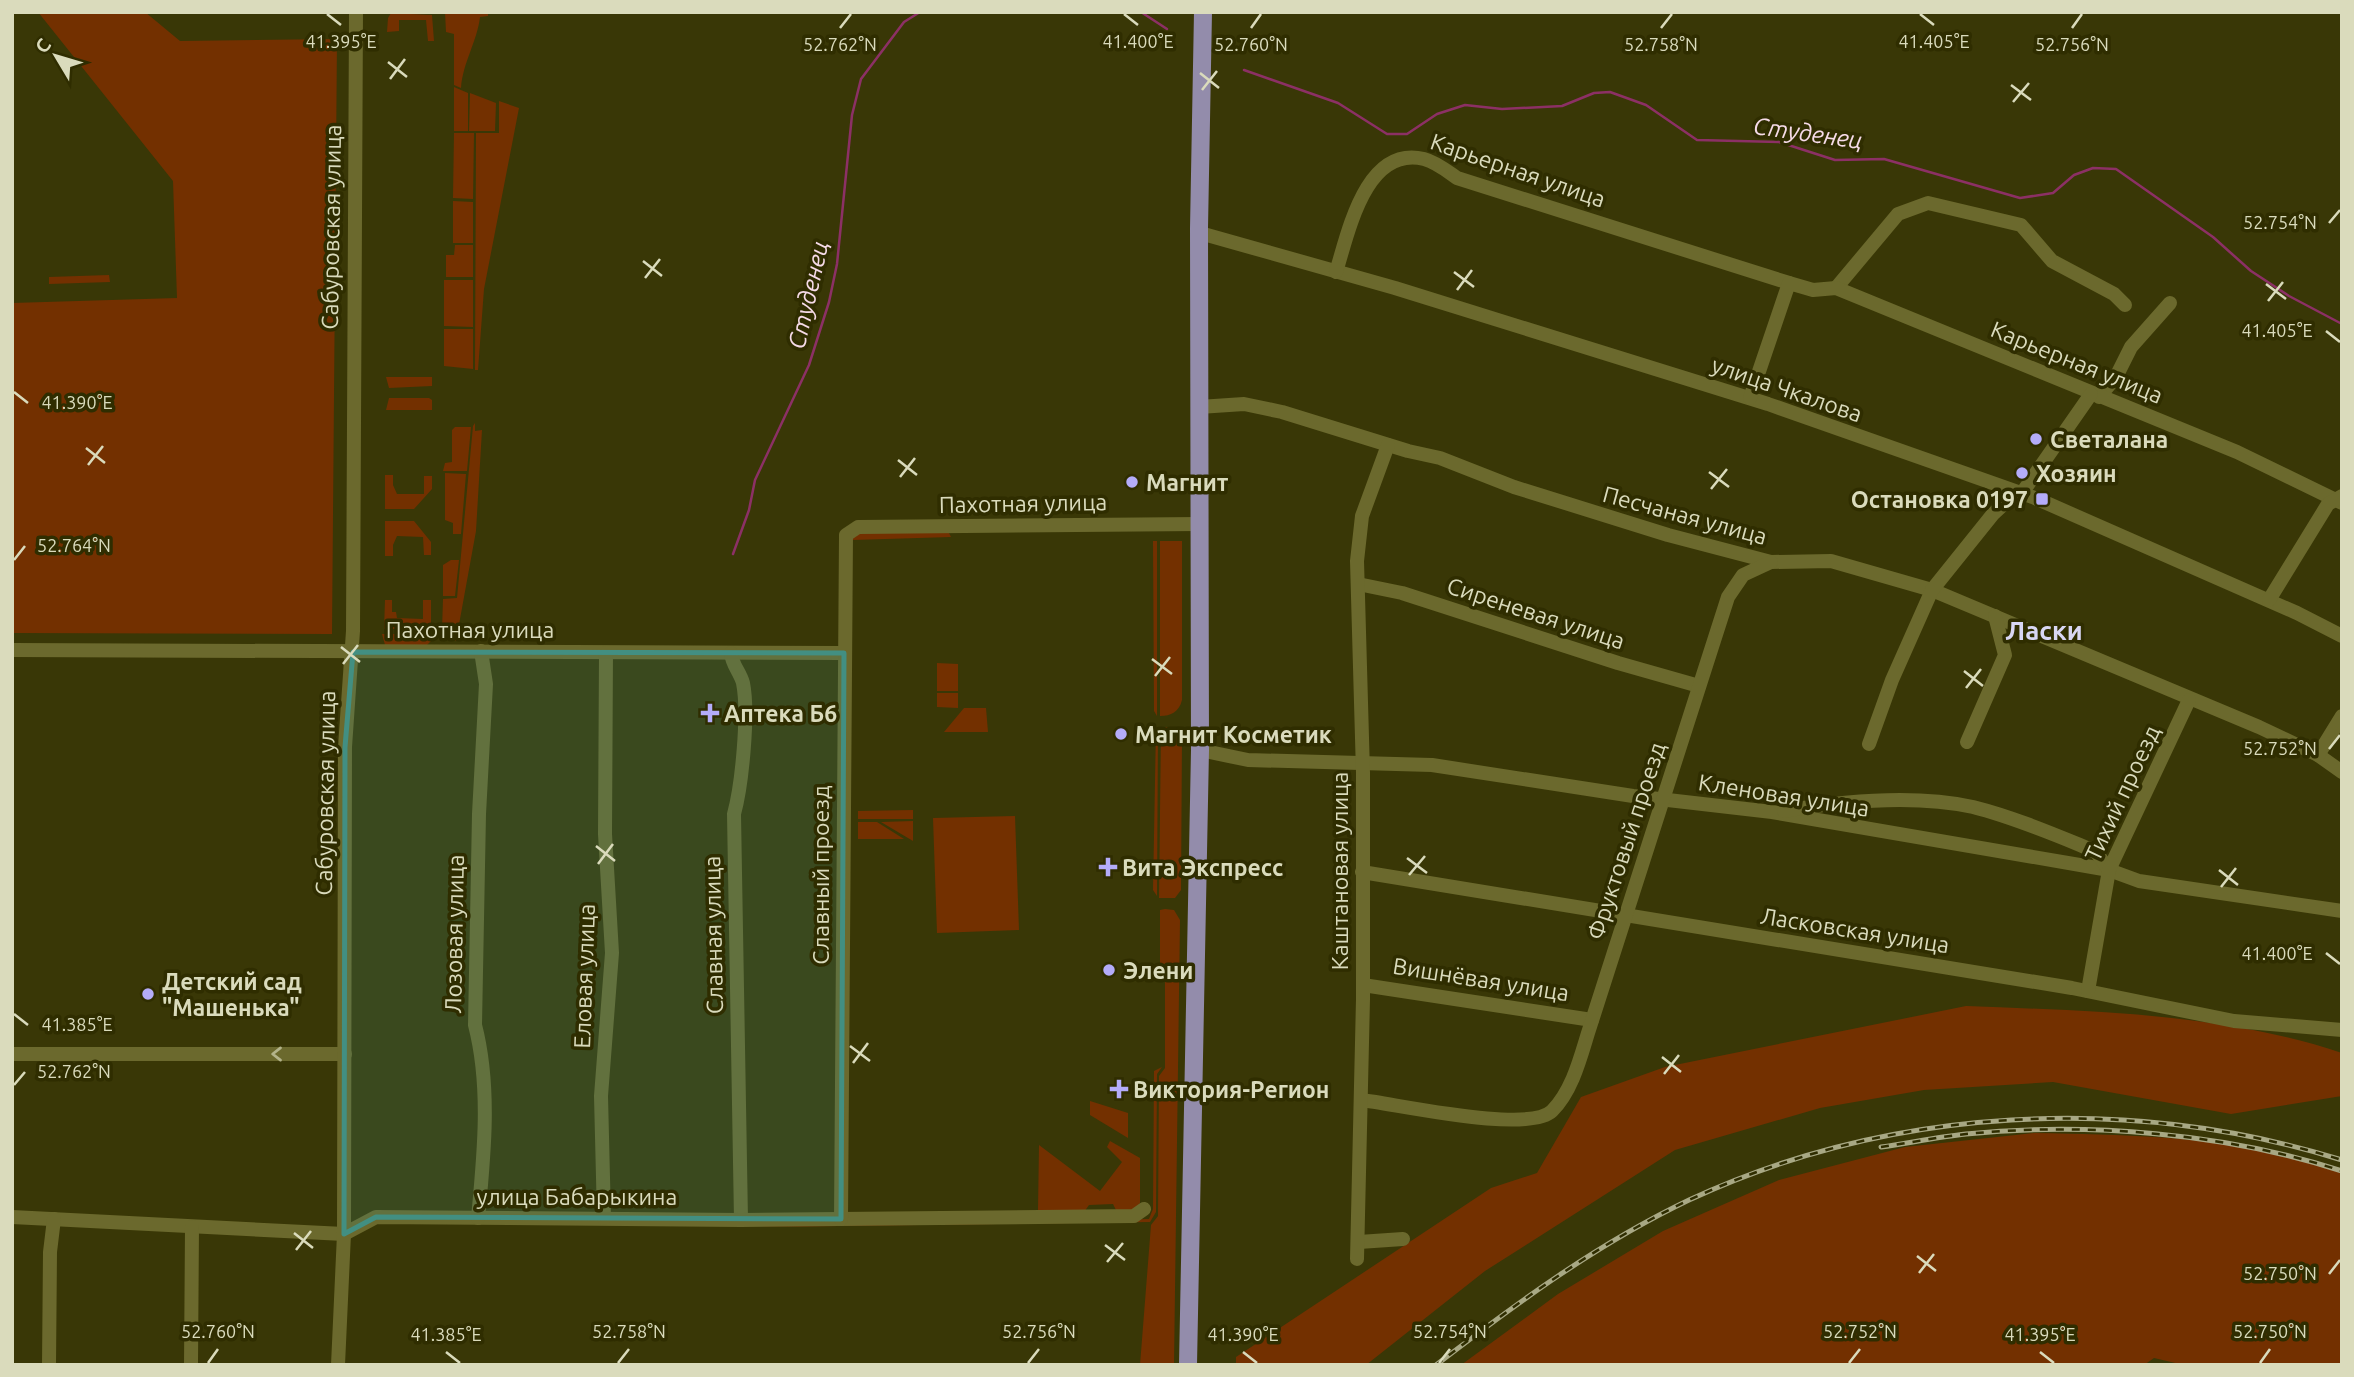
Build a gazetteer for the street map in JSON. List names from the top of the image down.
{
  "streets": {
    "street": [
      "Карьерная улица",
      "Сабуровская улица",
      "улица Чкалова",
      "Пахотная улица",
      "Песчаная улица",
      "Сиреневая улица",
      "Тихий проезд",
      "Кленовая улица",
      "Фруктовый проезд",
      "Каштановая улица",
      "Славный проезд",
      "Ласковская улица",
      "Лозовая улица",
      "Славная улица",
      "Еловая улица",
      "Вишнёвая улица",
      "улица Бабарыкина"
    ]
  },
  "crossings": [
    ["Карьерная улица", "улица Чкалова"],
    ["Сабуровская улица", "Пахотная улица"],
    ["Сабуровская улица", "улица Бабарыкина"],
    ["Пахотная улица", "Славный проезд"],
    ["Пахотная улица", "Лозовая улица"],
    ["Пахотная улица", "Славная улица"],
    ["Пахотная улица", "Еловая улица"],
    ["Песчаная улица", "Тихий проезд"],
    ["Песчаная улица", "Фруктовый проезд"],
    ["Песчаная улица", "Каштановая улица"],
    ["Сиреневая улица", "Фруктовый проезд"],
    ["Сиреневая улица", "Каштановая улица"],
    ["Тихий проезд", "Кленовая улица"],
    ["Тихий проезд", "Ласковская улица"],
    ["Кленовая улица", "Фруктовый проезд"],
    ["Кленовая улица", "Каштановая улица"],
    ["Фруктовый проезд", "Каштановая улица"],
    ["Фруктовый проезд", "Ласковская улица"],
    ["Фруктовый проезд", "Вишнёвая улица"],
    ["Каштановая улица", "Ласковская улица"],
    ["Каштановая улица", "Вишнёвая улица"],
    ["Славный проезд", "улица Бабарыкина"],
    ["Лозовая улица", "улица Бабарыкина"],
    ["Славная улица", "улица Бабарыкина"],
    ["Еловая улица", "улица Бабарыкина"]
  ],
  "districts": ["Ласки"],
  "water": ["Студенец"],
  "places": {
    "other": [
      "Светалана",
      "Хозяин",
      "Магнит",
      "Магнит Косметик",
      "Элени",
      "Детский сад \"Машенька\""
    ],
    "transit": ["Остановка 0197"],
    "health": ["Аптека Б6", "Вита Экспресс", "Виктория-Регион"]
  },
  "north": "top left",
  "coordinates": [
    "41.395°E",
    "41.400°E",
    "41.405°E",
    "52.762°N",
    "52.760°N",
    "52.758°N",
    "52.756°N",
    "52.754°N",
    "41.390°E",
    "52.764°N",
    "52.752°N",
    "41.385°E",
    "52.750°N"
  ]
}
